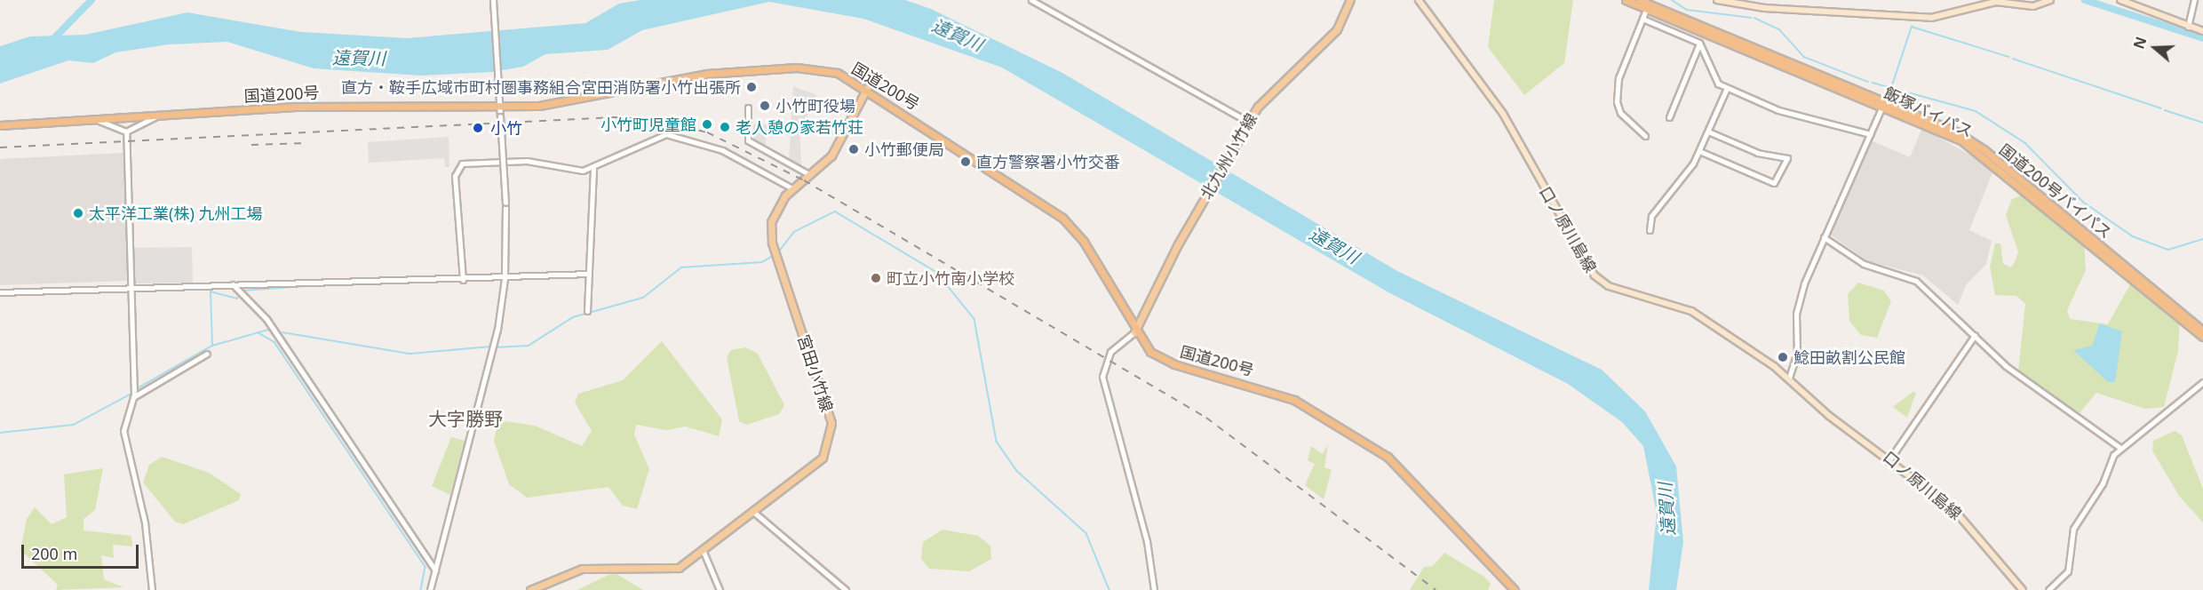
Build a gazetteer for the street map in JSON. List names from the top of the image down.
{
  "streets": {
    "highway": ["国道200号", "飯塚バイパス", "国道200号バイパス"],
    "main road": ["北九州小竹線", "口ノ原川島線", "宮田小竹線"]
  },
  "crossings": [
    ["国道200号", "北九州小竹線"],
    ["国道200号", "宮田小竹線"],
    ["飯塚バイパス", "国道200号バイパス"]
  ],
  "districts": ["大字勝野"],
  "water": ["遠賀川"],
  "places": [
    "直方・鞍手広域市町村圏事務組合宮田消防署小竹出張所",
    "小竹町役場",
    "小竹町児童館",
    "老人憩の家若竹荘",
    "小竹",
    "小竹郵便局",
    "直方警察署小竹交番",
    "太平洋工業(株) 九州工場",
    "町立小竹南小学校",
    "鯰田畝割公民館"
  ],
  "scale_bar": "200 m",
  "north": "left"
}
